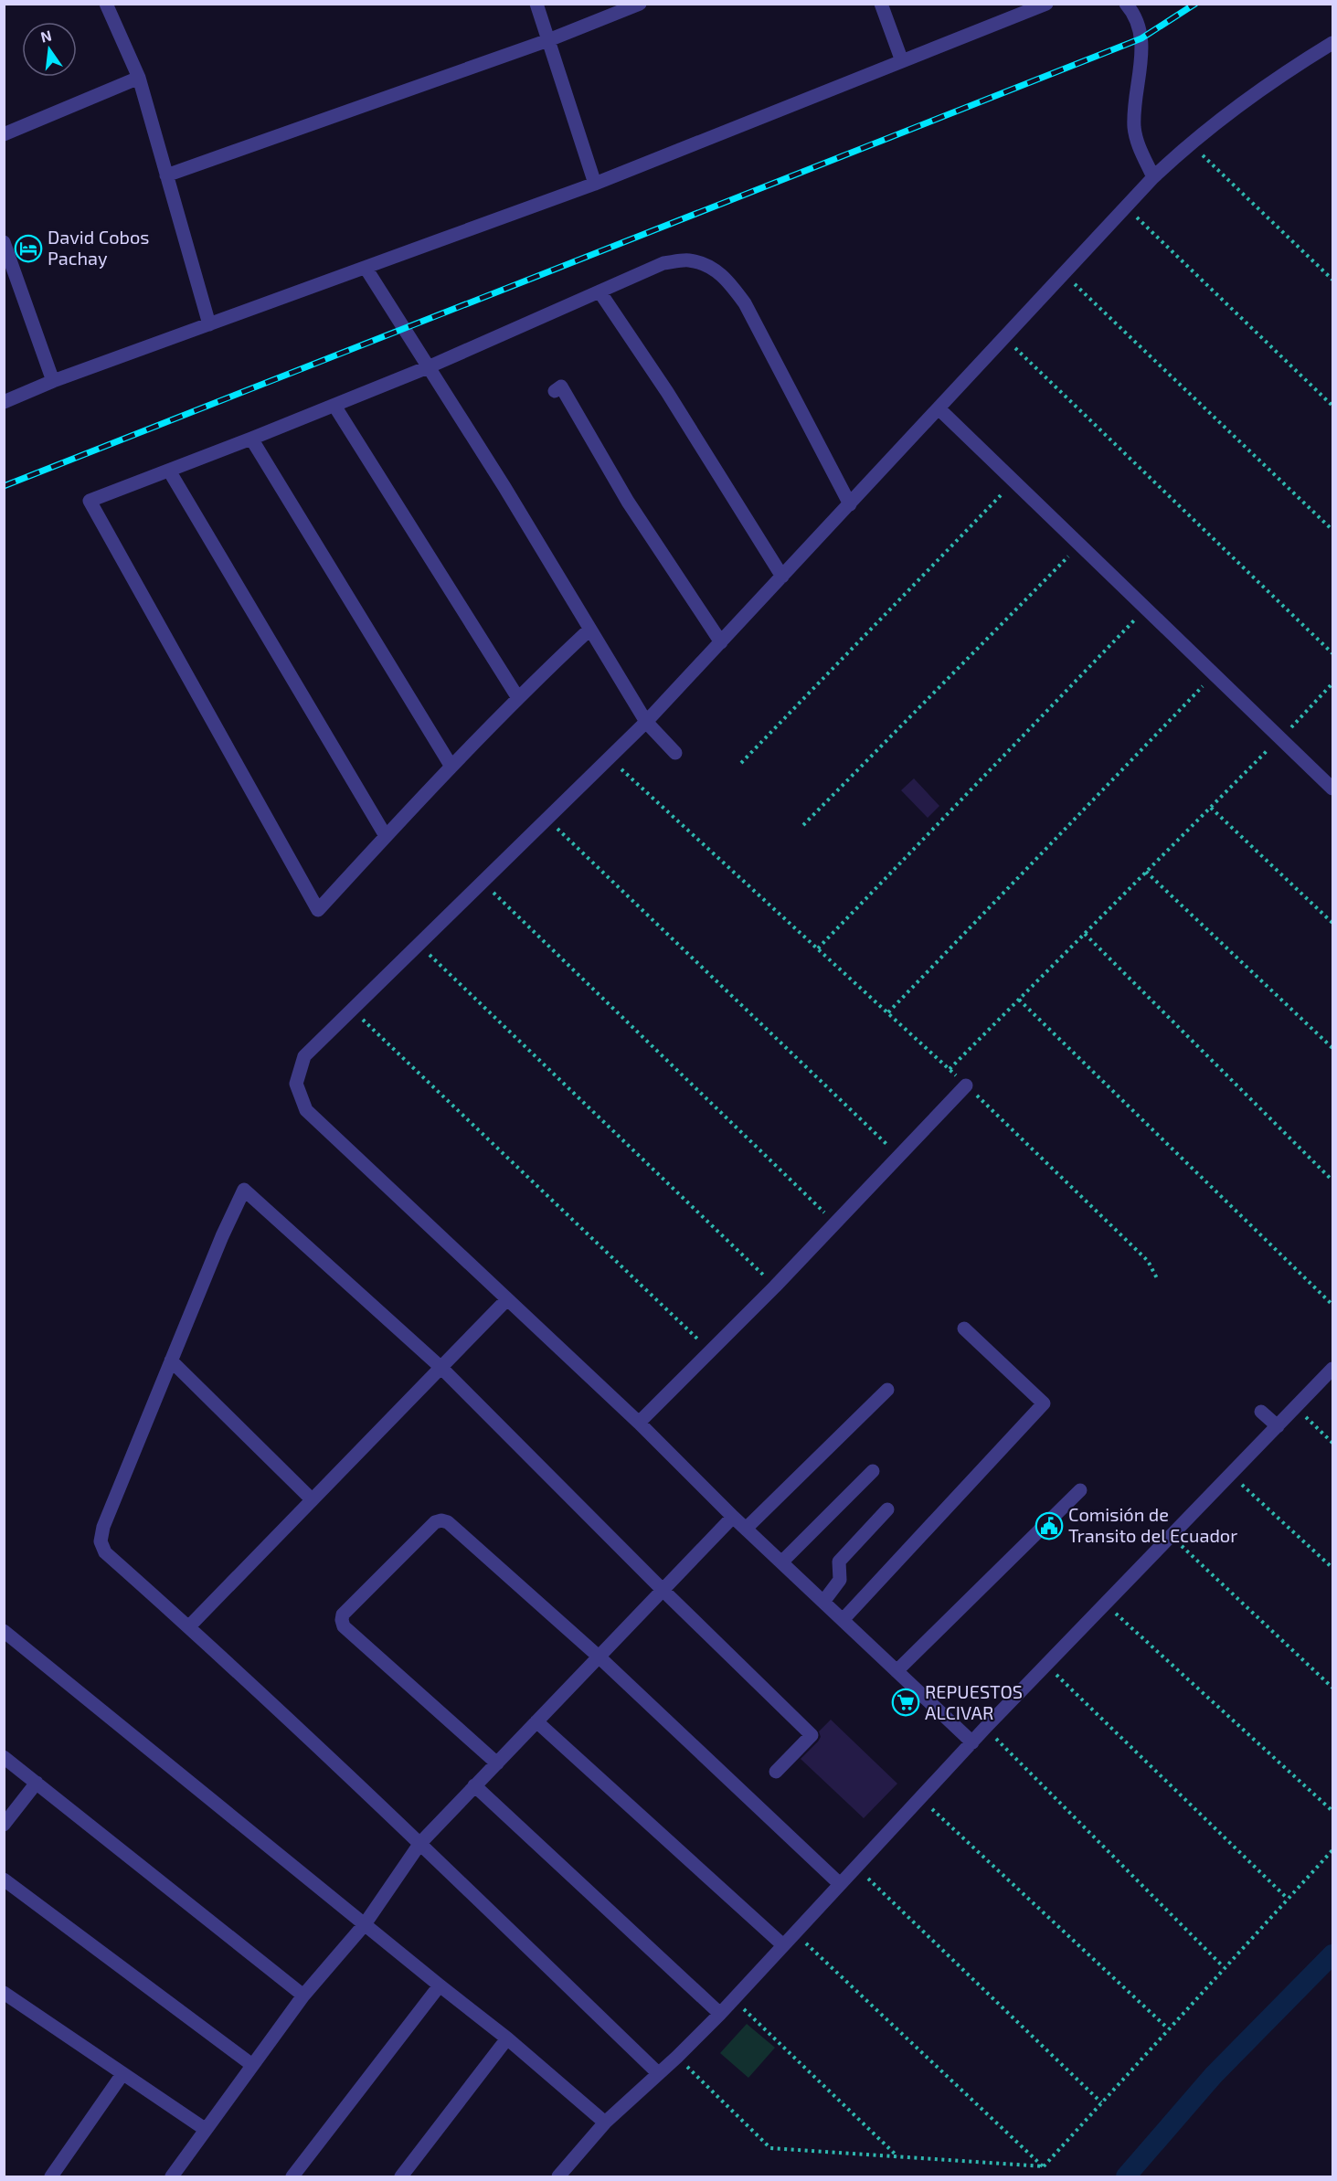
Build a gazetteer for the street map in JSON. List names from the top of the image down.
{
  "places": {
    "hotel": ["David Cobos Pachay"],
    "public building": ["Comisión de Transito del Ecuador"],
    "supermarket": ["REPUESTOS ALCIVAR"]
  },
  "north": "top"
}
